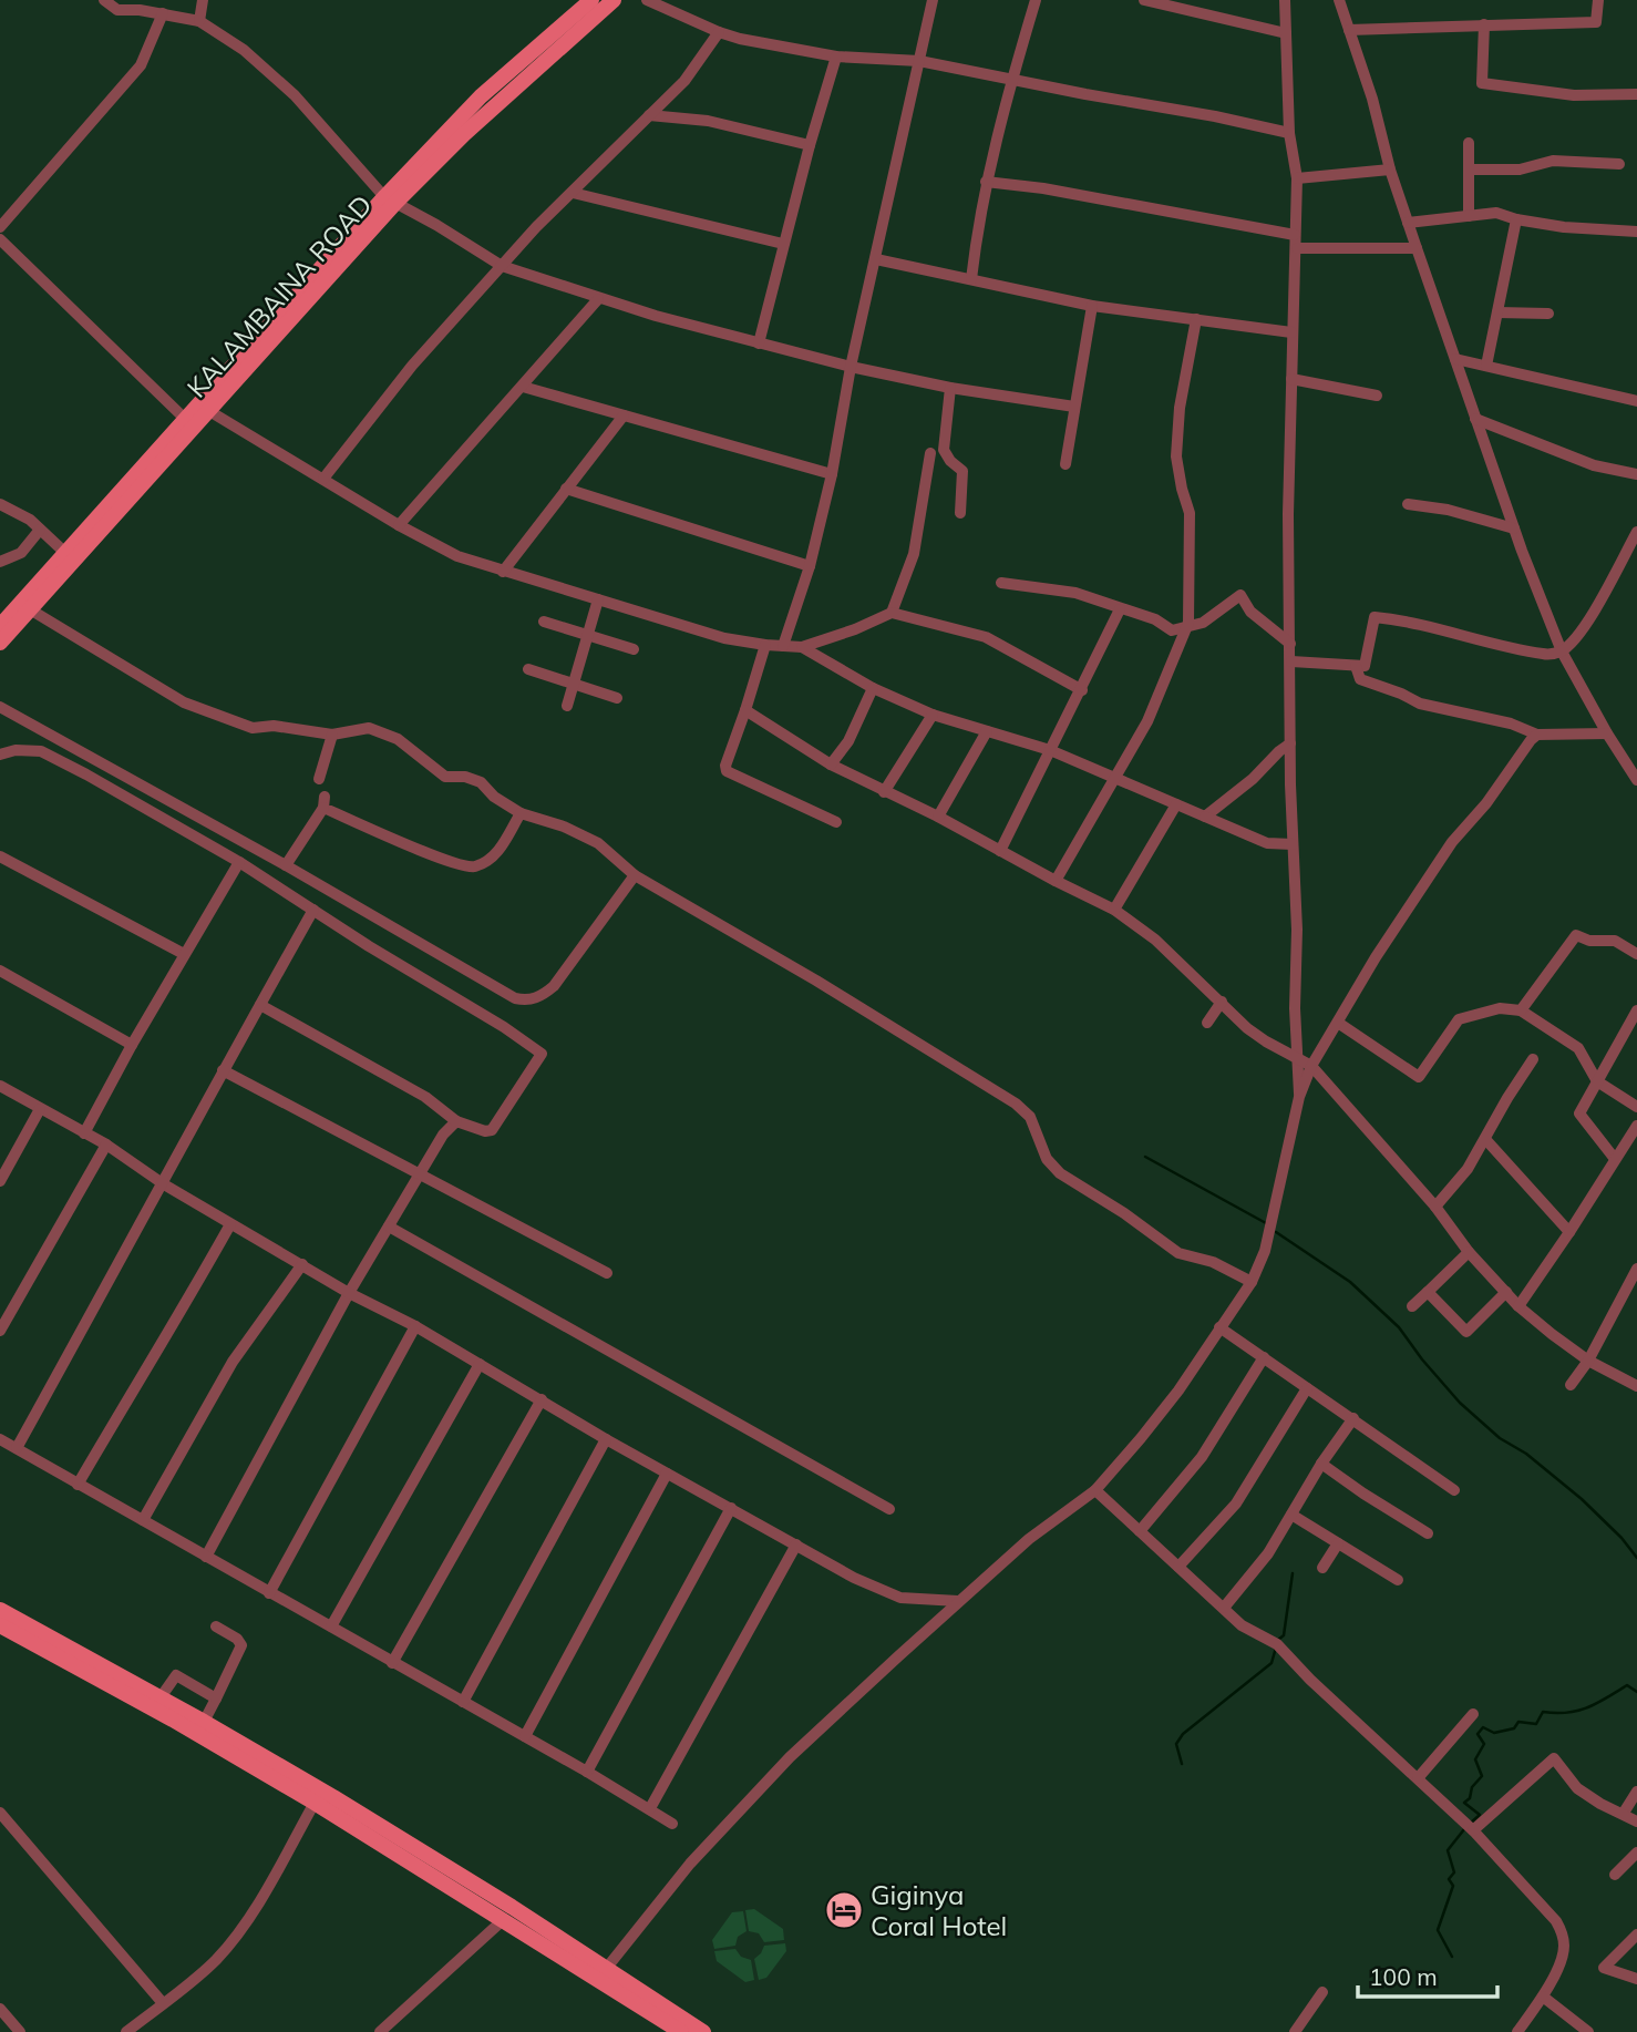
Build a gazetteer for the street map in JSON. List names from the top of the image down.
{
  "streets": {
    "main road": ["KALAMBAINA ROAD"]
  },
  "places": {
    "hotel": ["Giginya Coral Hotel"]
  },
  "scale_bar": "100 m"
}
